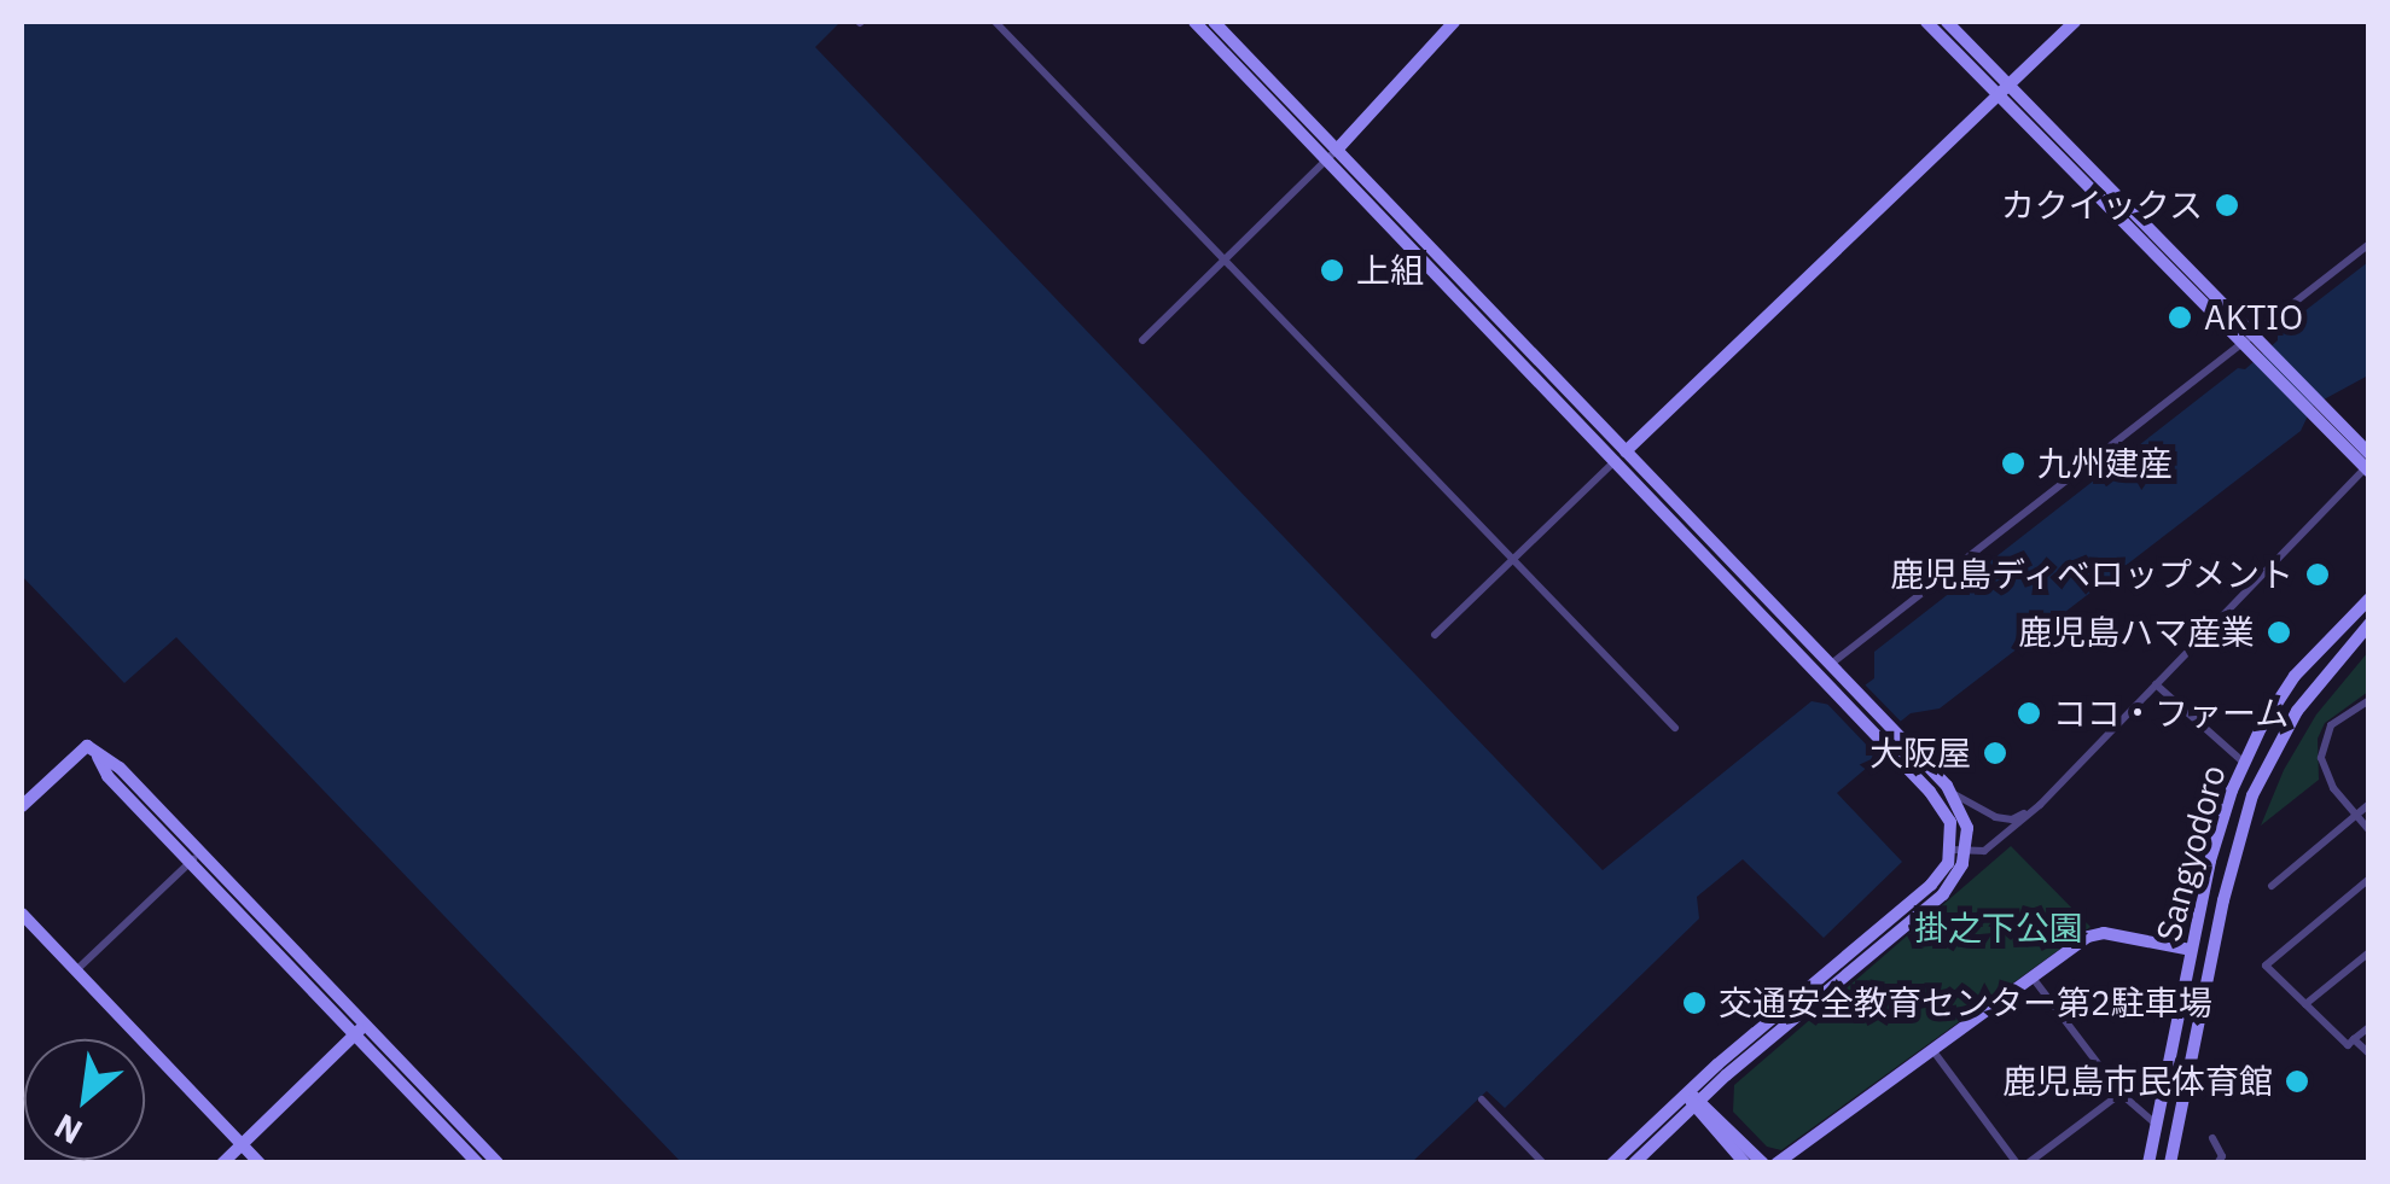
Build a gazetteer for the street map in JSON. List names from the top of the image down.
{
  "streets": {
    "street": ["Sangyodoro"]
  },
  "parks": ["掛之下公園"],
  "places": [
    "カクイックス",
    "上組",
    "AKTIO",
    "九州建産",
    "鹿児島ディベロップメント",
    "鹿児島ハマ産業",
    "ココ・ファーム",
    "大阪屋",
    "交通安全教育センター第2駐車場",
    "鹿児島市民体育館"
  ],
  "north": "bottom left"
}
